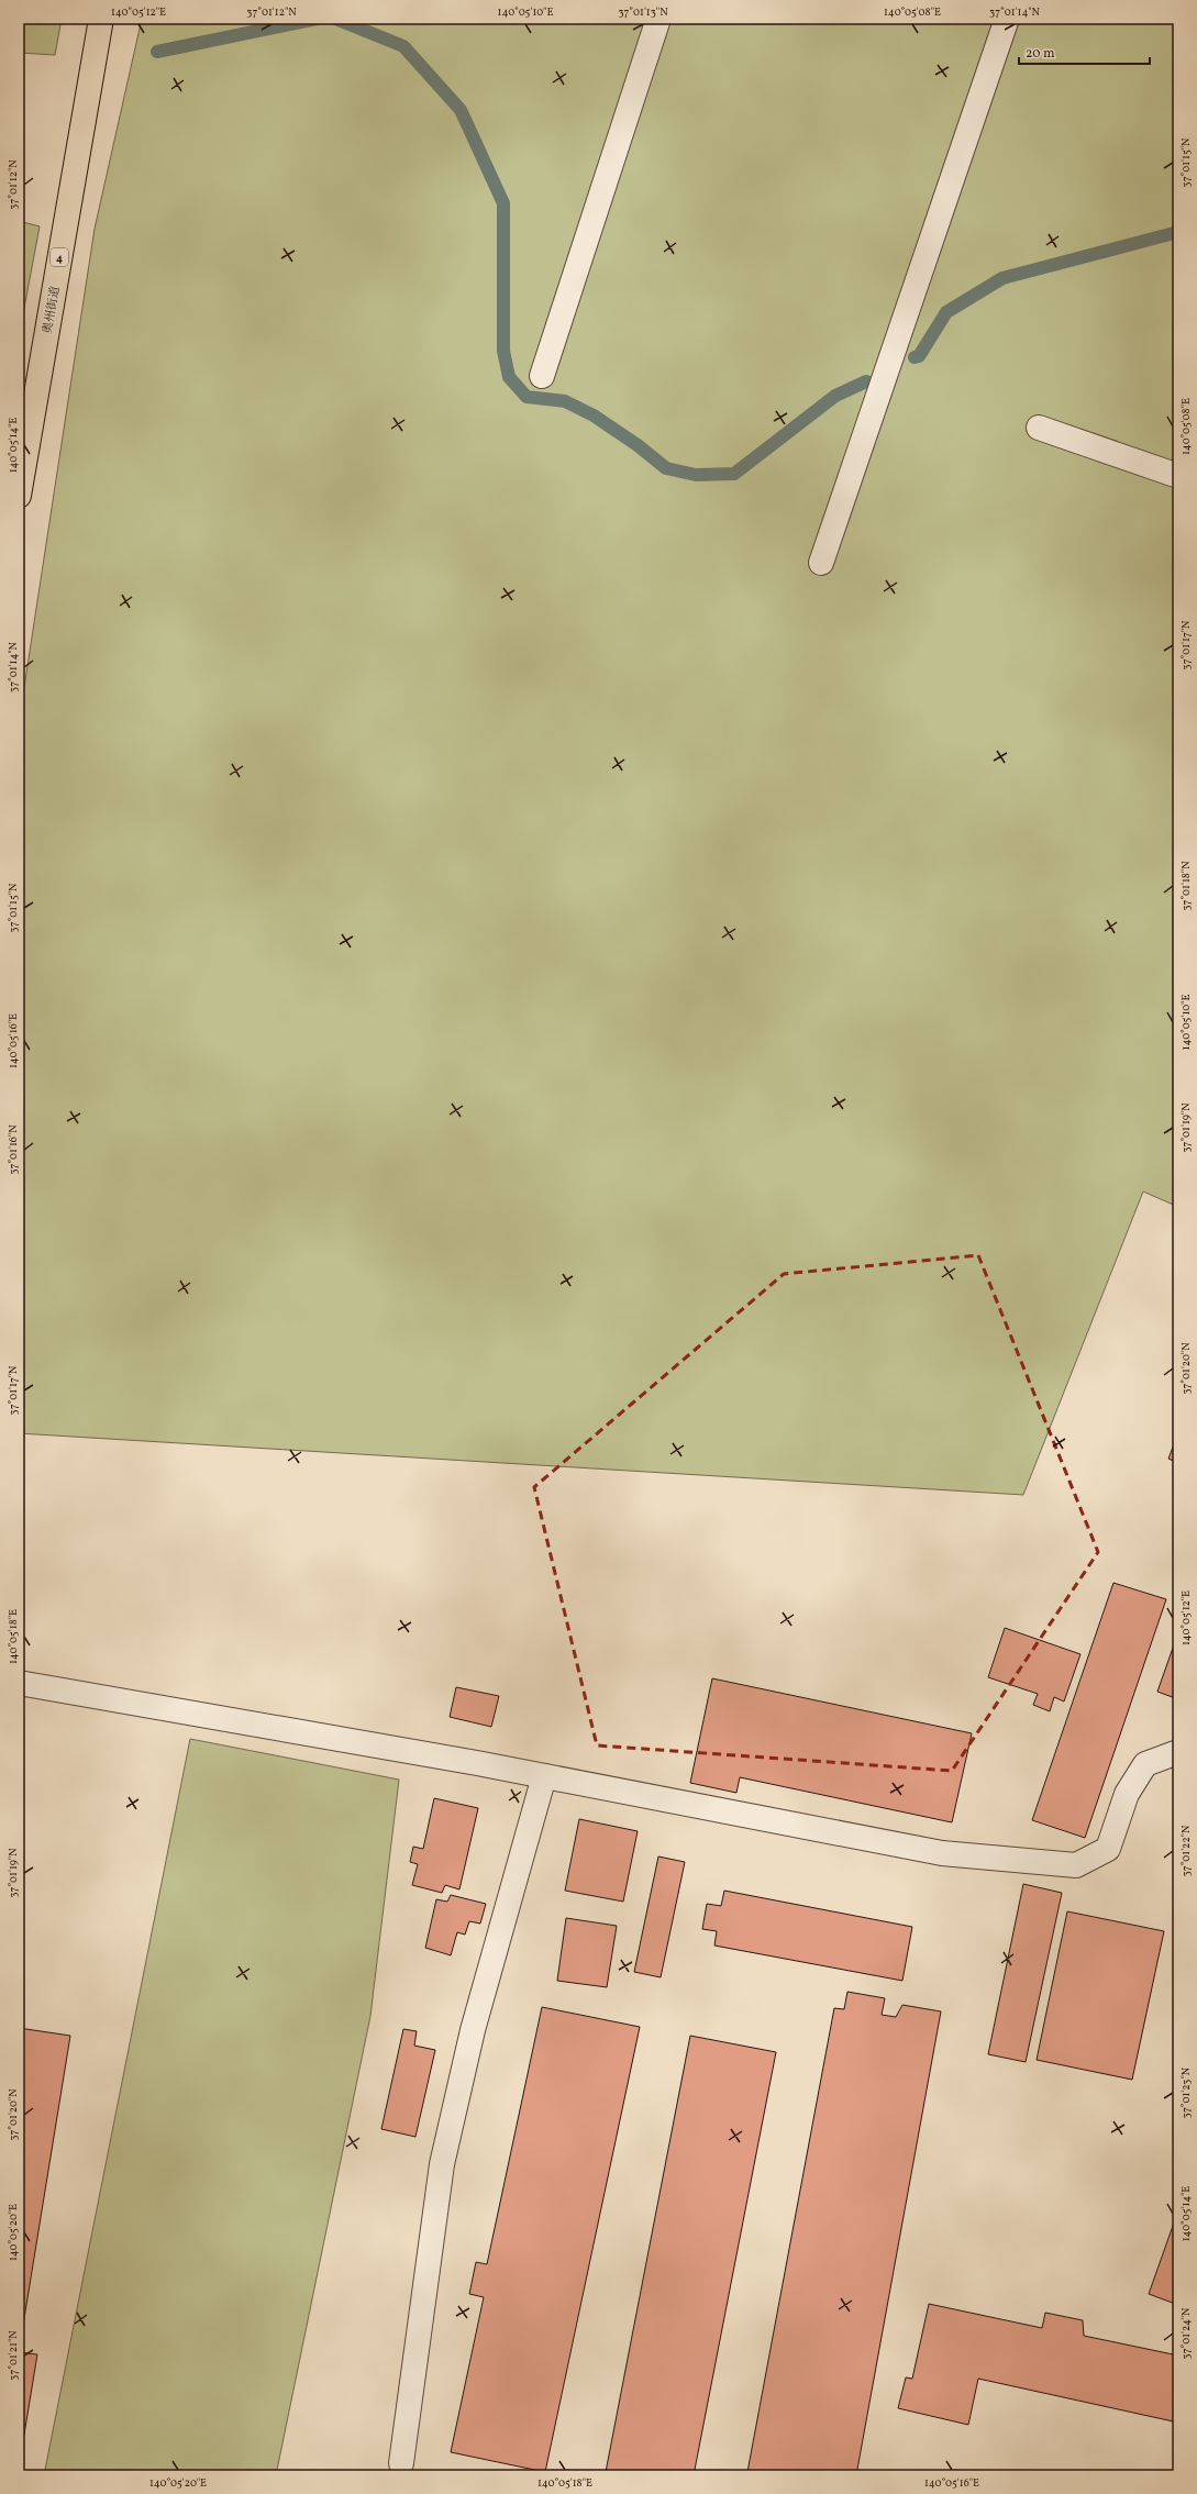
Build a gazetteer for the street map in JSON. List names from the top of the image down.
{
  "streets": {
    "highway": ["4", "奥州街道"]
  },
  "scale_bar": "20 m",
  "coordinates": [
    "140°05'12\"E",
    "37°01'12\"N",
    "140°05'10\"E",
    "37°01'13\"N",
    "140°05'08\"E",
    "37°01'14\"N",
    "37°01'15\"N",
    "140°05'14\"E",
    "37°01'17\"N",
    "37°01'18\"N",
    "140°05'16\"E",
    "37°01'19\"N",
    "37°01'16\"N",
    "37°01'20\"N",
    "140°05'18\"E",
    "37°01'22\"N",
    "37°01'23\"N",
    "140°05'20\"E",
    "37°01'24\"N",
    "37°01'21\"N"
  ]
}
